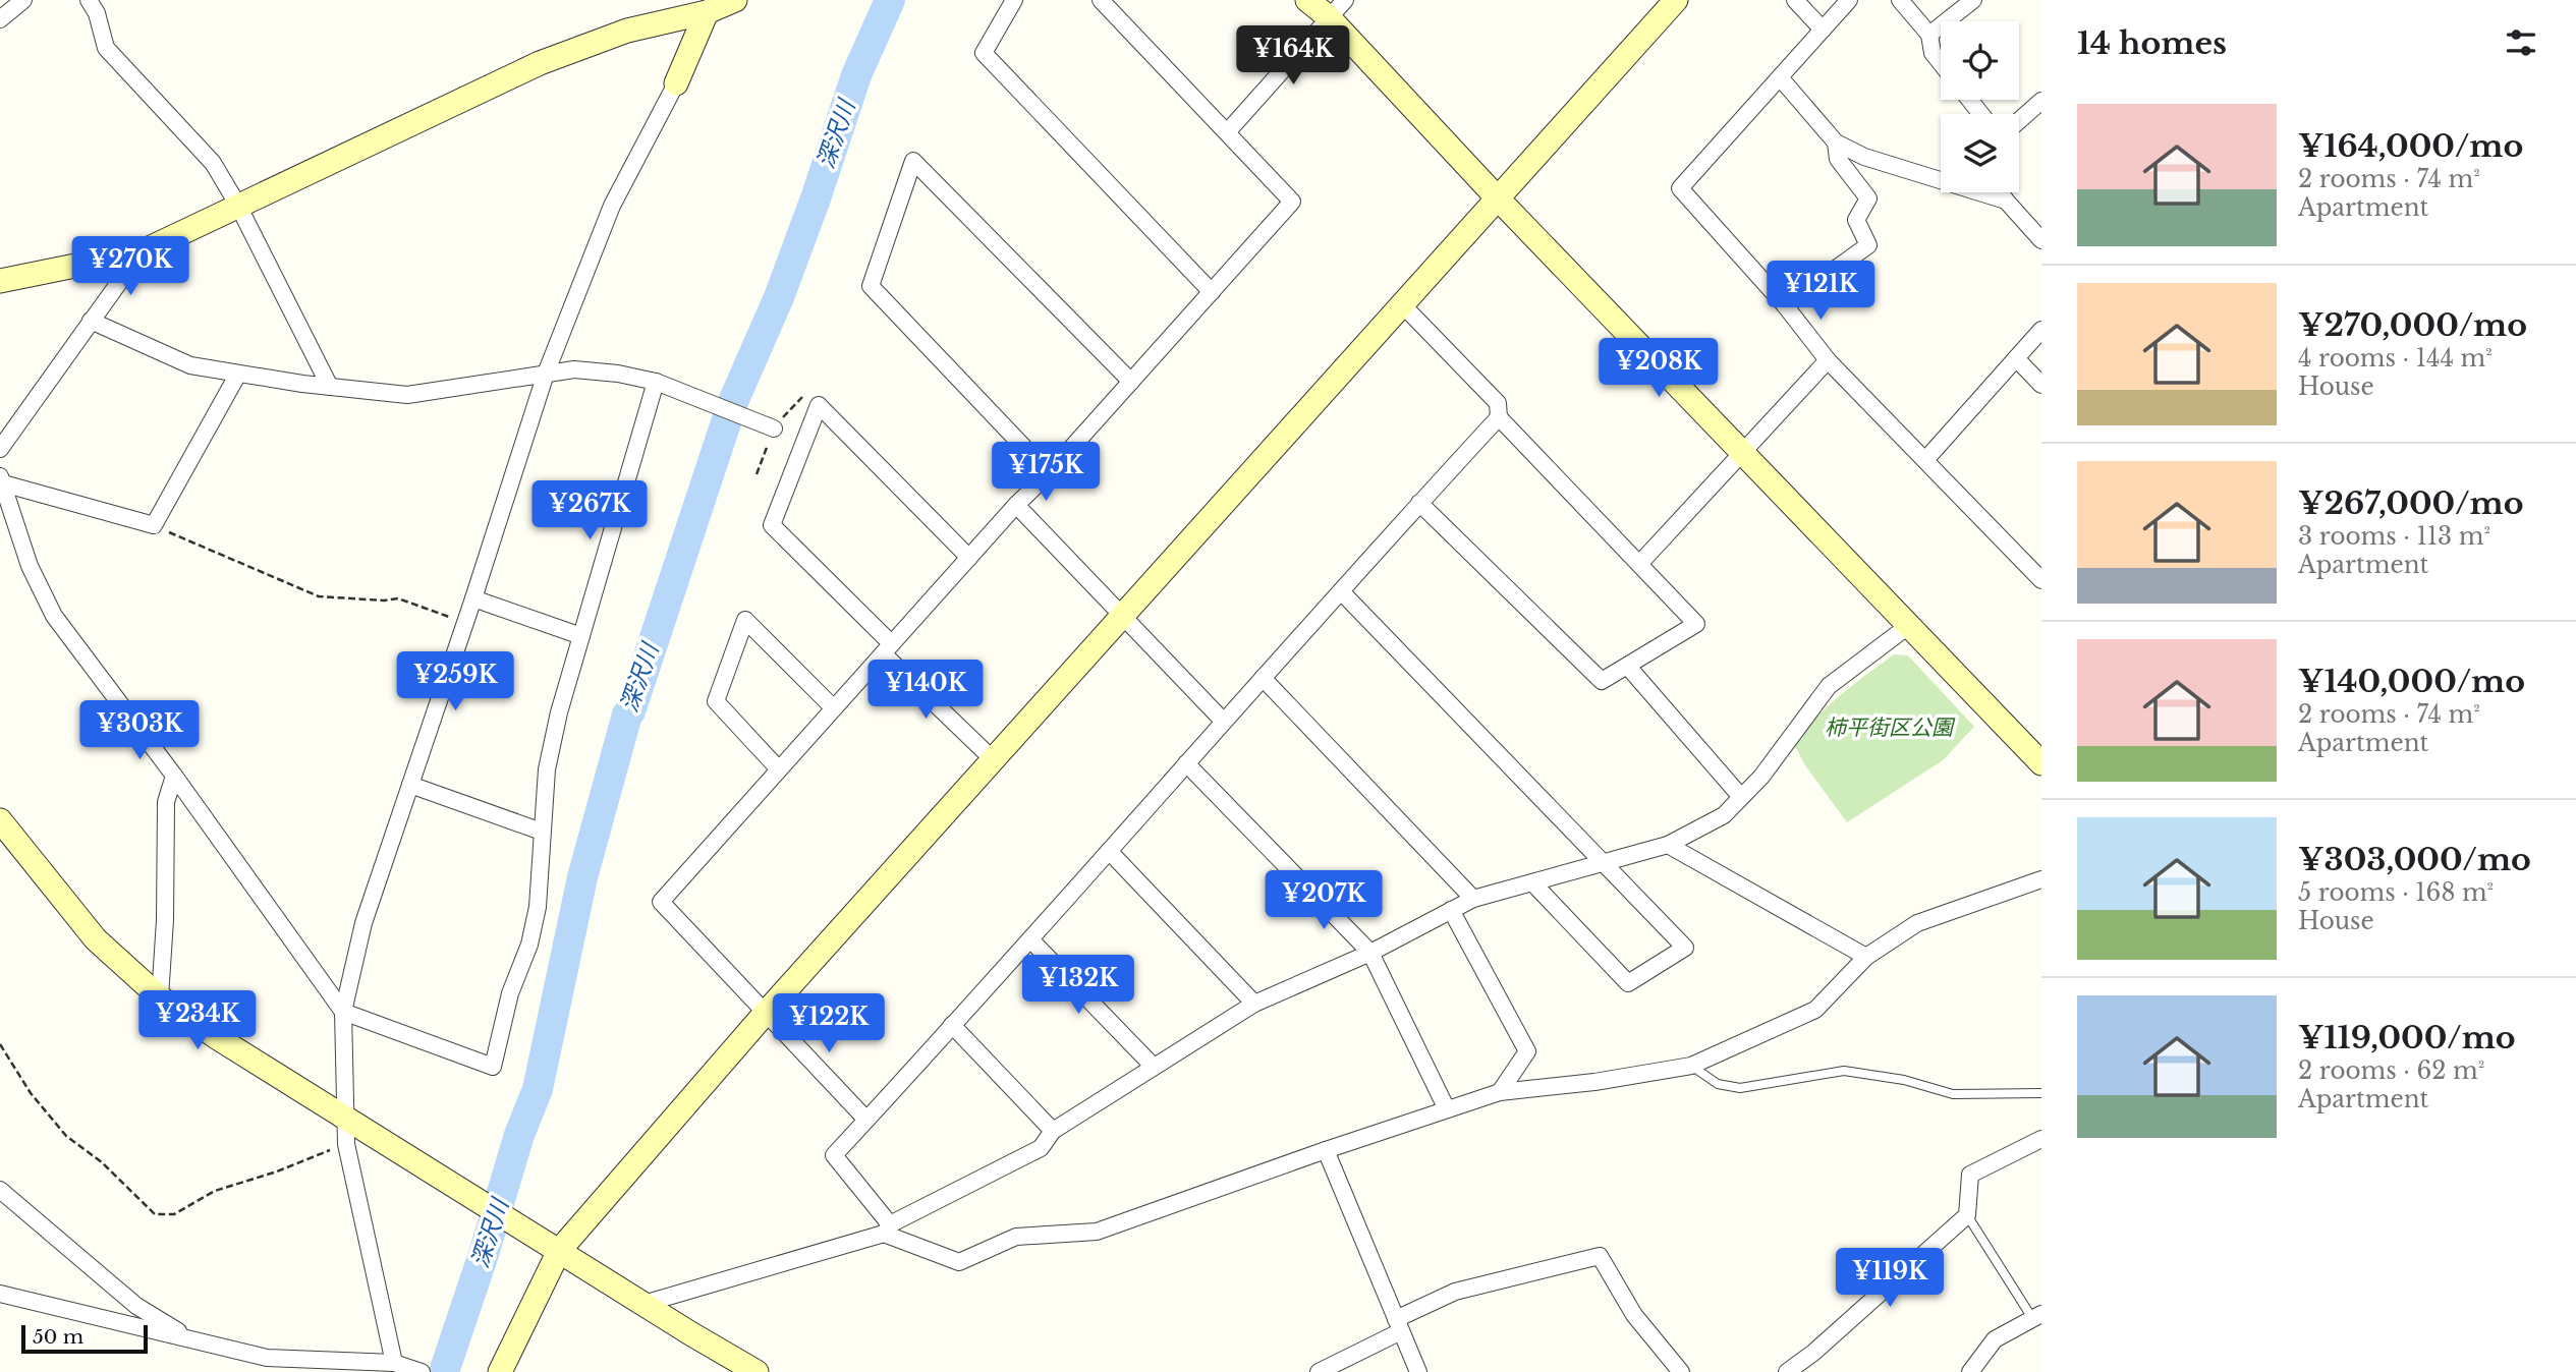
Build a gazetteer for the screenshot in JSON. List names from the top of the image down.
{
  "water": ["深沢川"],
  "parks": ["柿平街区公園"],
  "scale_bar": "50 m",
  "page": {
    "heading": "14 homes",
    "price": [
      "¥164K",
      "¥270K",
      "¥121K",
      "¥208K",
      "¥175K",
      "¥267K",
      "¥259K",
      "¥140K",
      "¥303K",
      "¥207K",
      "¥132K",
      "¥234K",
      "¥122K",
      "¥119K"
    ],
    "list": [
      {
        "name": "¥164,000/mo",
        "note": "2 rooms · 74 m² · Apartment"
      },
      {
        "name": "¥270,000/mo",
        "note": "4 rooms · 144 m² · House"
      },
      {
        "name": "¥267,000/mo",
        "note": "3 rooms · 113 m² · Apartment"
      },
      {
        "name": "¥140,000/mo",
        "note": "2 rooms · 74 m² · Apartment"
      },
      {
        "name": "¥303,000/mo",
        "note": "5 rooms · 168 m² · House"
      },
      {
        "name": "¥119,000/mo",
        "note": "2 rooms · 62 m² · Apartment"
      }
    ],
    "scale": "50 m"
  }
}
